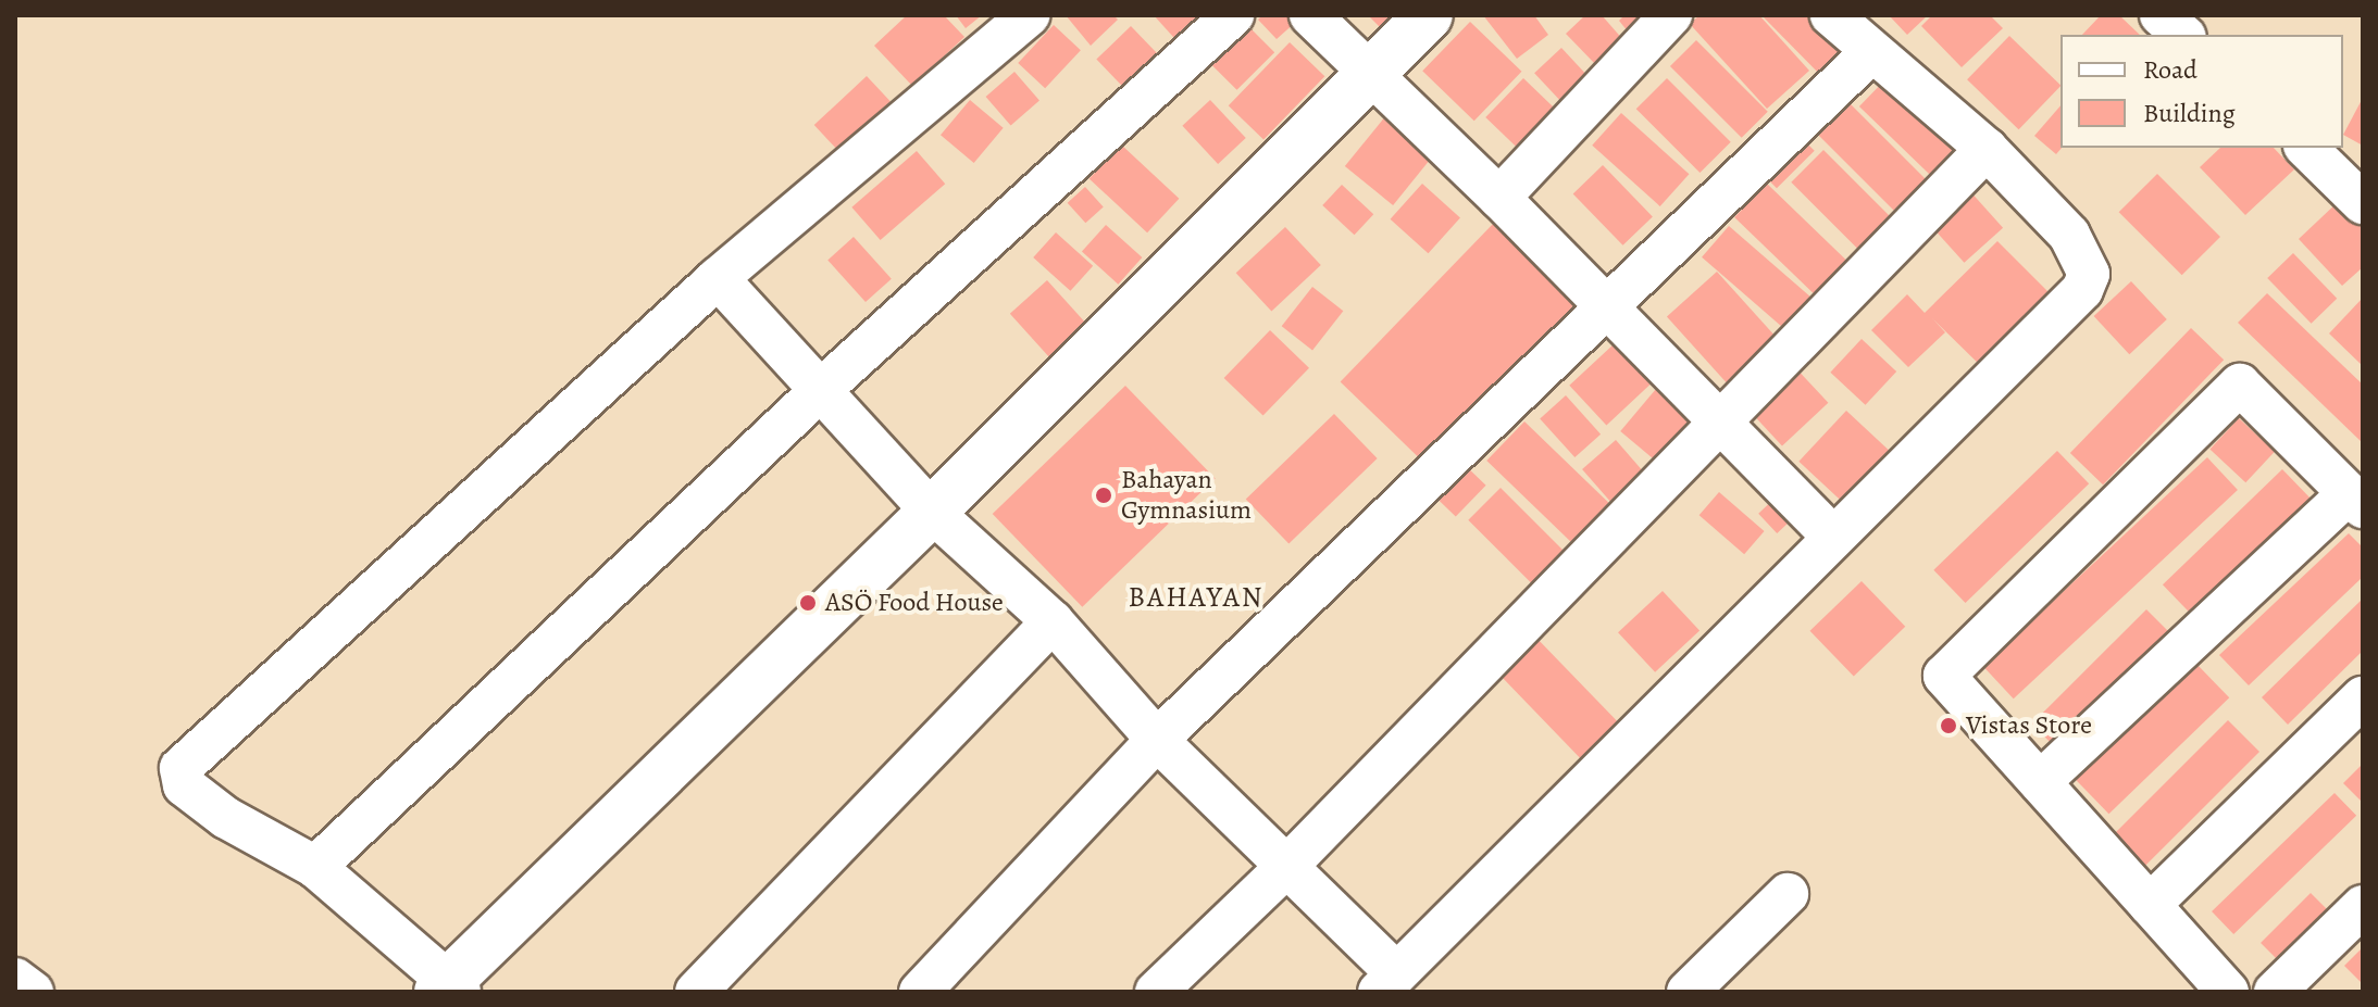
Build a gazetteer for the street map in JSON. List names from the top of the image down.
{
  "districts": ["BAHAYAN"],
  "places": ["Bahayan Gymnasium", "ASÖ Food House", "Vistas Store"],
  "legend": ["Road", "Building"]
}
